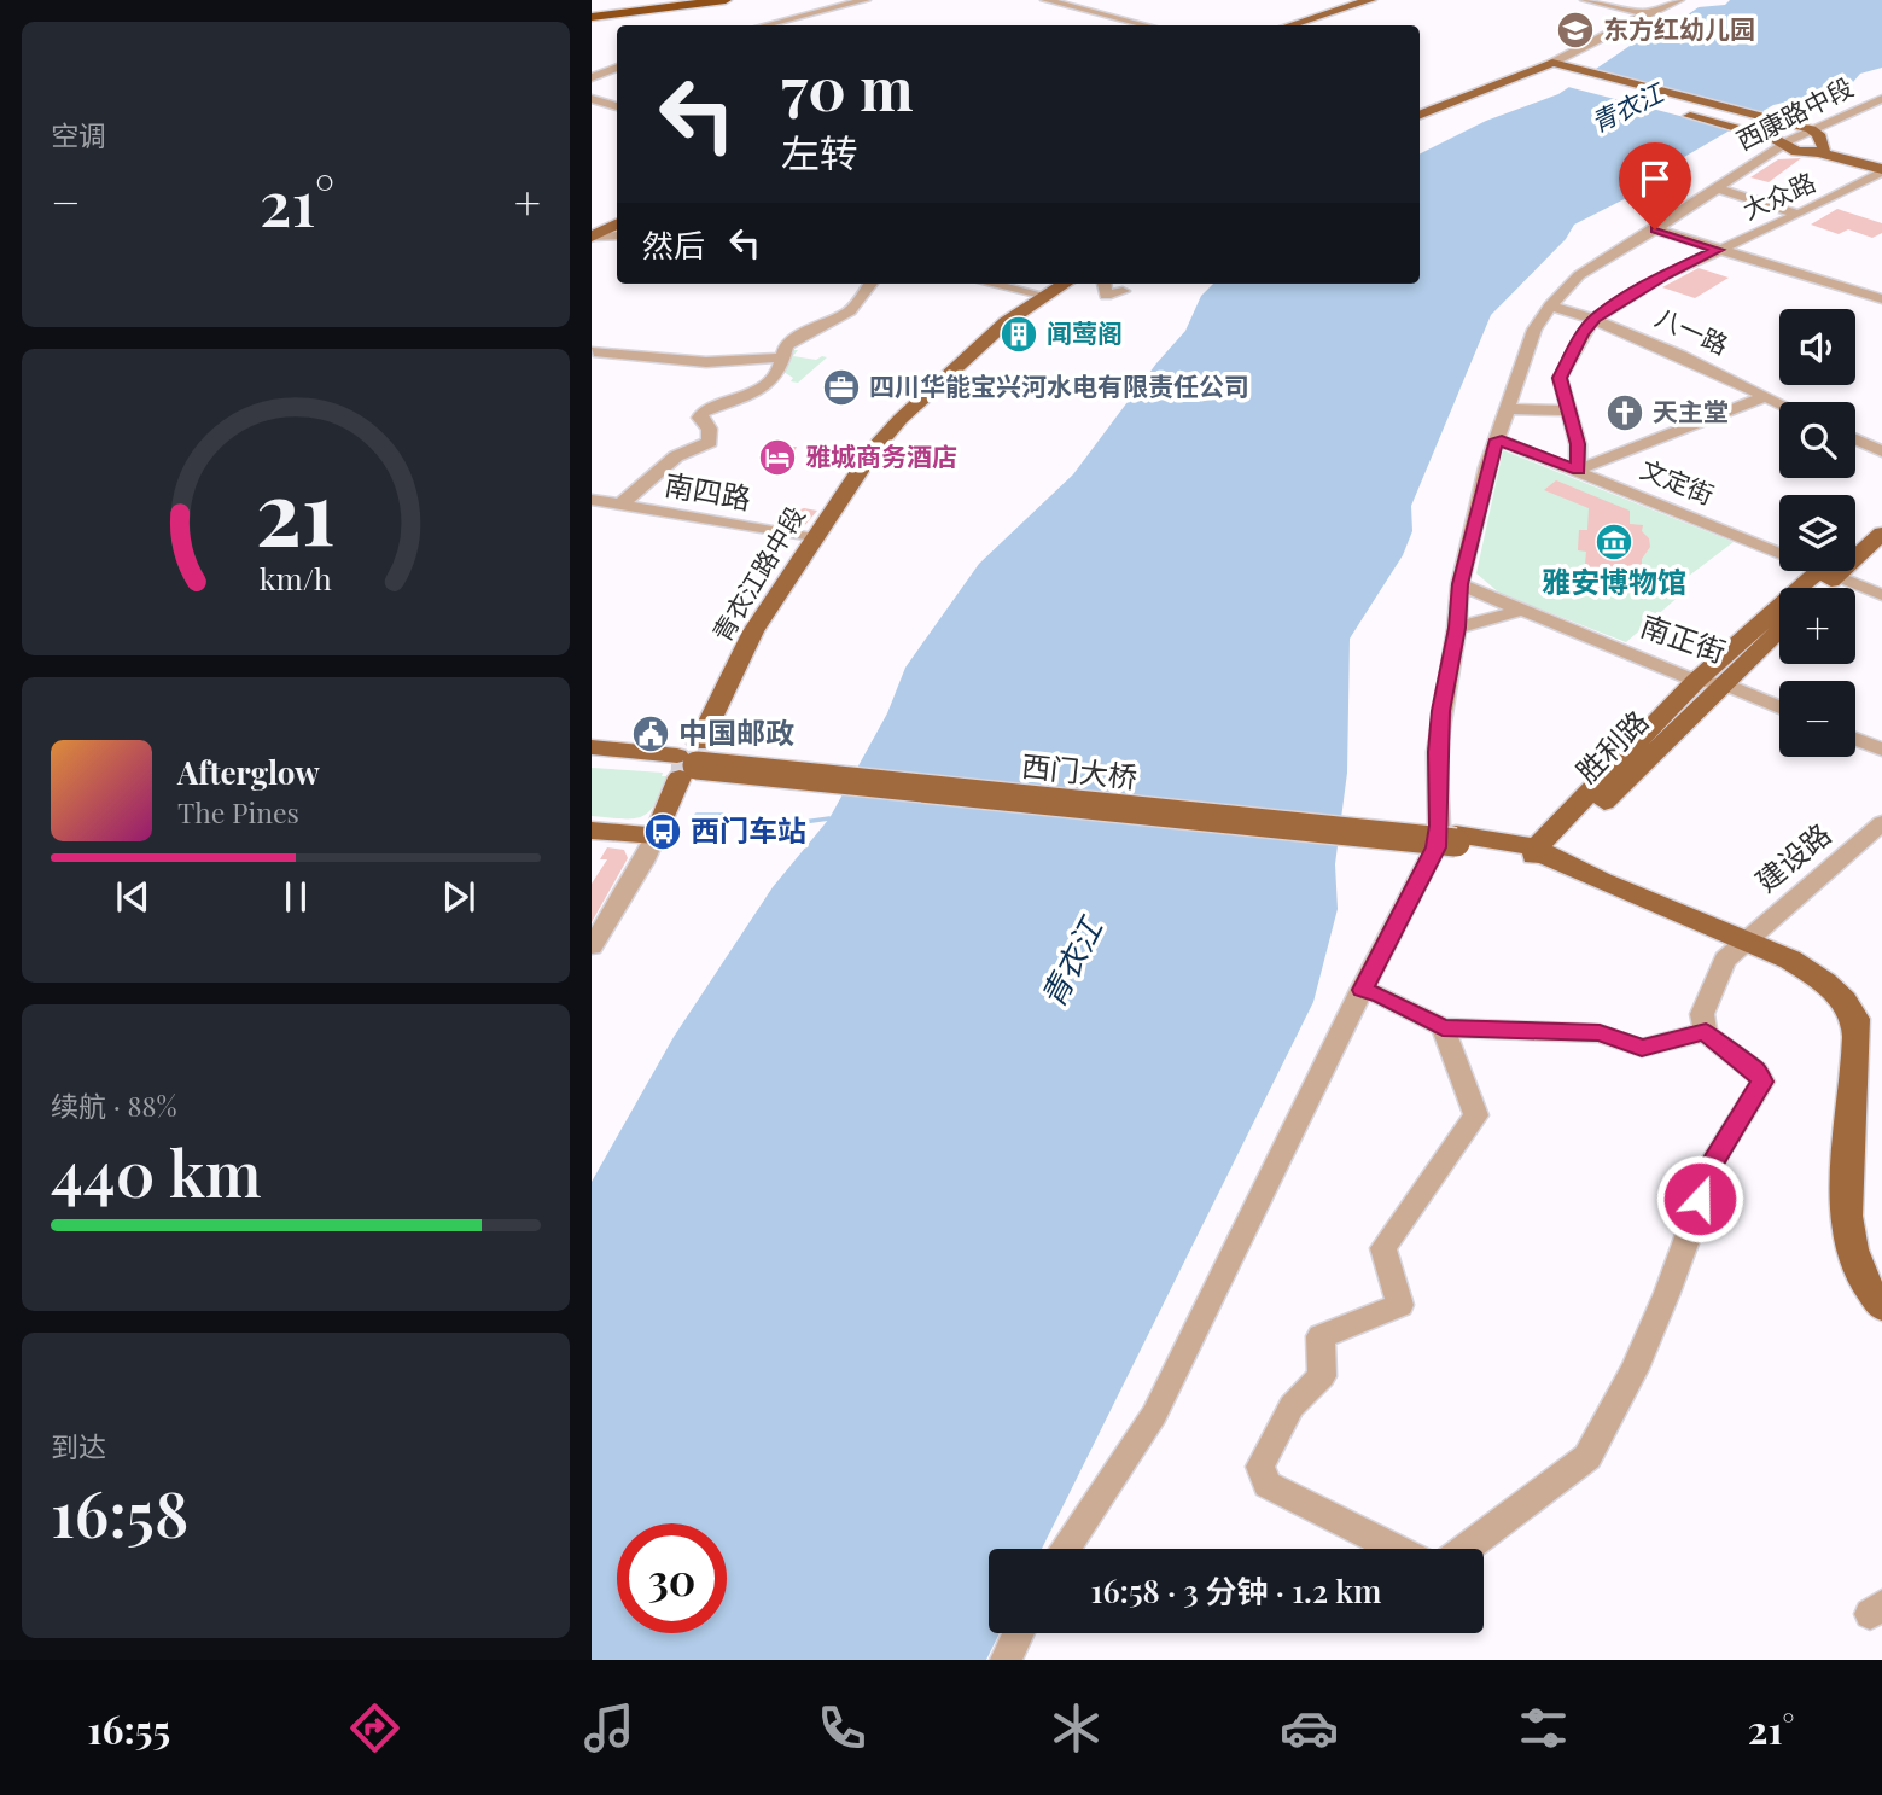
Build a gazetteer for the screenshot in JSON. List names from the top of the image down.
{
  "streets": {
    "main road": ["青衣江路中段", "胜利路", "西门大桥"],
    "street": [
      "西康路中段",
      "大众路",
      "八一路",
      "文定街",
      "南四路",
      "南正街",
      "建设路"
    ]
  },
  "crossings": [
    ["西康路中段", "八一路"],
    ["西康路中段", "文定街"],
    ["西康路中段", "南正街"],
    ["西康路中段", "西门大桥"],
    ["大众路", "八一路"],
    ["大众路", "文定街"],
    ["南四路", "青衣江路中段"],
    ["青衣江路中段", "西门大桥"],
    ["南正街", "胜利路"],
    ["胜利路", "西门大桥"],
    ["西门大桥", "建设路"]
  ],
  "water": ["青衣江"],
  "places": {
    "school or university": ["东方红幼儿园"],
    "building": ["闻莺阁"],
    "office": ["四川华能宝兴河水电有限责任公司"],
    "church": ["天主堂"],
    "hotel": ["雅城商务酒店"],
    "museum": ["雅安博物馆"],
    "public building": ["中国邮政"],
    "bus stop": ["西门车站"]
  },
  "page": {
    "tile": [
      "空调",
      ["续航 · 88%", "440 km"],
      ["到达", "16:58"]
    ],
    "turn": ["70 m", "左转"],
    "heat": ["−", "21°", "+"],
    "then": "然后",
    "map_buttons": ["+", "−"],
    "song": ["Afterglow", "The Pines"],
    "limit": "30",
    "trip": "16:58 · 3 分钟 · 1.2 km",
    "tabs": ["16:55", "21°"],
    "gauge": ["21", "km/h"]
  }
}
